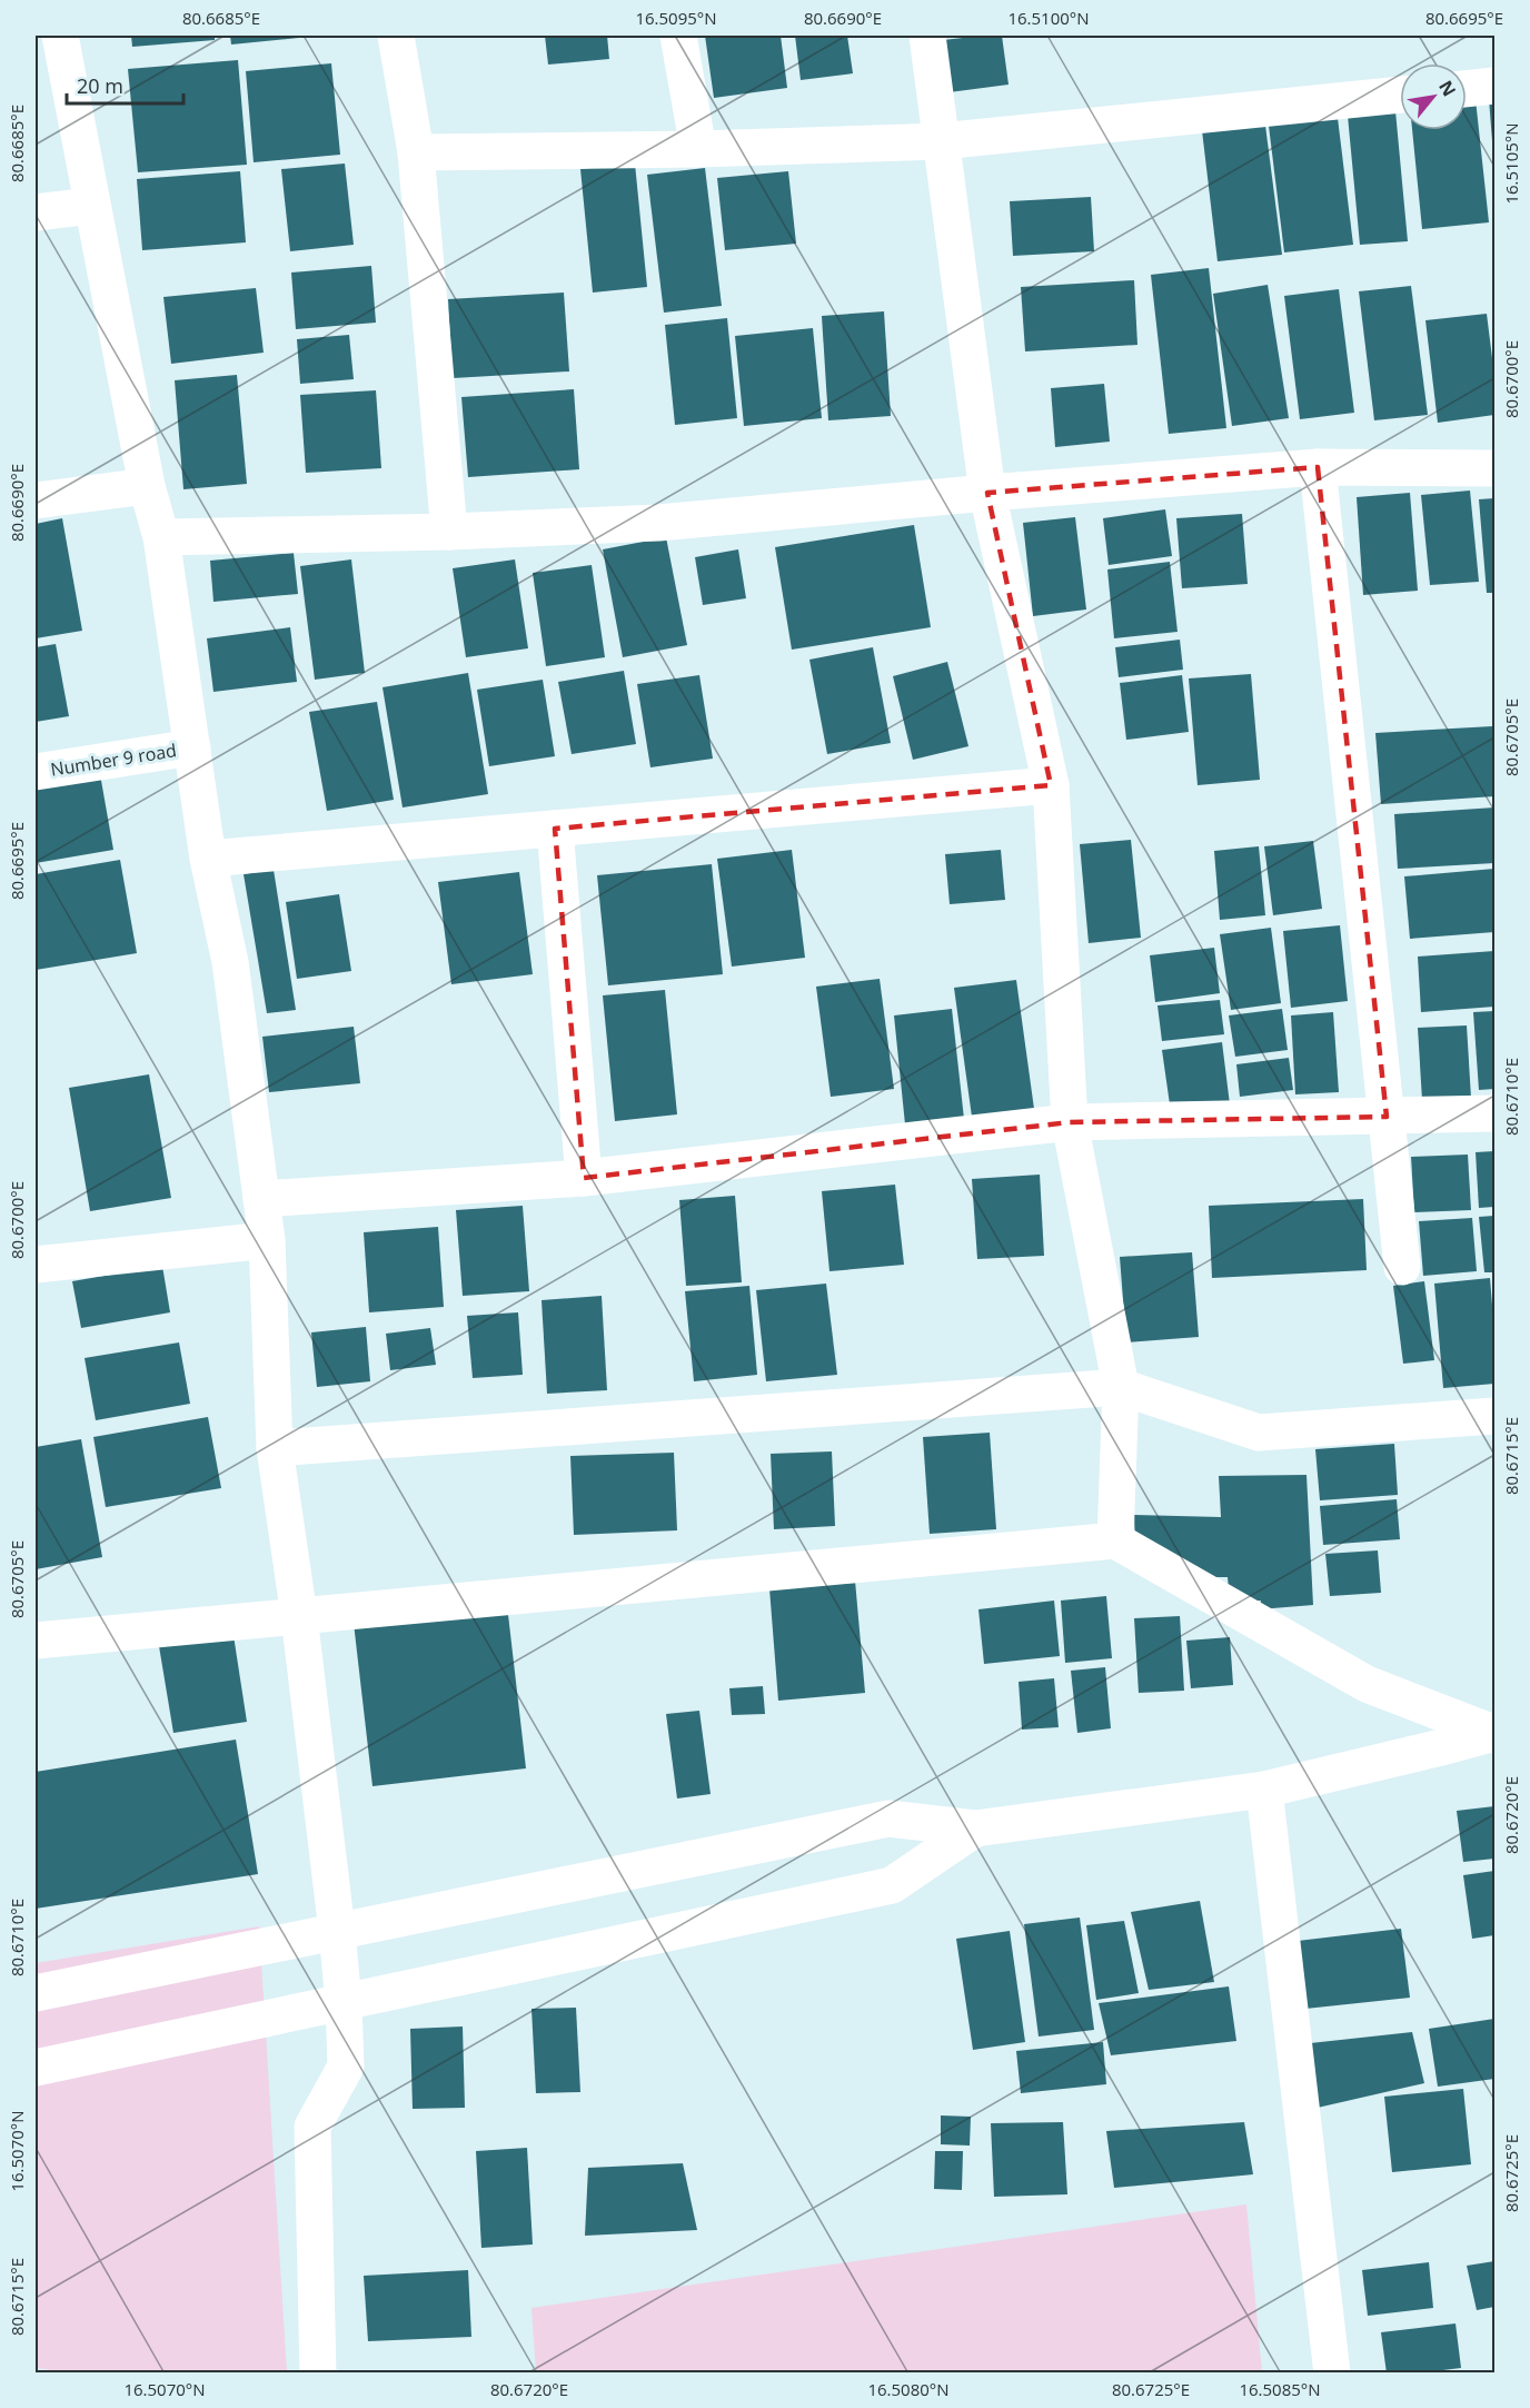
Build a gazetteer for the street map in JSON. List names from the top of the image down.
{
  "streets": {
    "street": ["Number 9 road"]
  },
  "scale_bar": "20 m",
  "north": "top right",
  "coordinates": [
    "80.6685°E",
    "16.5095°N",
    "80.6690°E",
    "16.5100°N",
    "80.6695°E",
    "16.5105°N",
    "80.6700°E",
    "80.6705°E",
    "80.6710°E",
    "80.6715°E",
    "80.6720°E",
    "16.5070°N",
    "80.6725°E",
    "16.5080°N",
    "16.5085°N"
  ]
}
